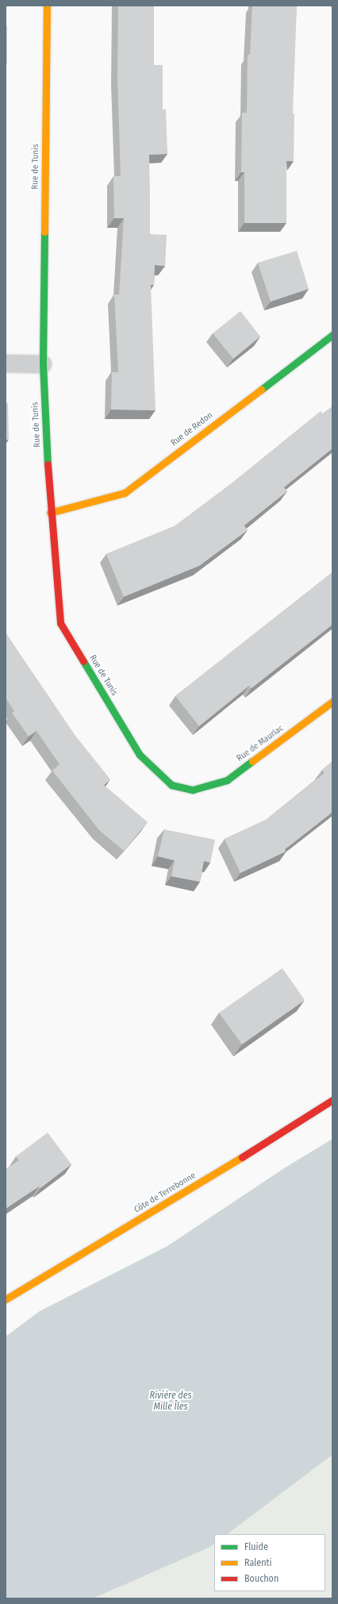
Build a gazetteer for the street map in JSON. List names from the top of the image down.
{
  "streets": {
    "street": [
      "Rue de Tunis",
      "Rue de Redon",
      "Rue de Mauriac",
      "Côte de Terrebonne"
    ]
  },
  "crossings": [
    ["Rue de Tunis", "Rue de Redon"],
    ["Rue de Tunis", "Rue de Mauriac"]
  ],
  "water": ["Rivière des Mille Îles"],
  "legend": ["Fluide", "Ralenti", "Bouchon"]
}
